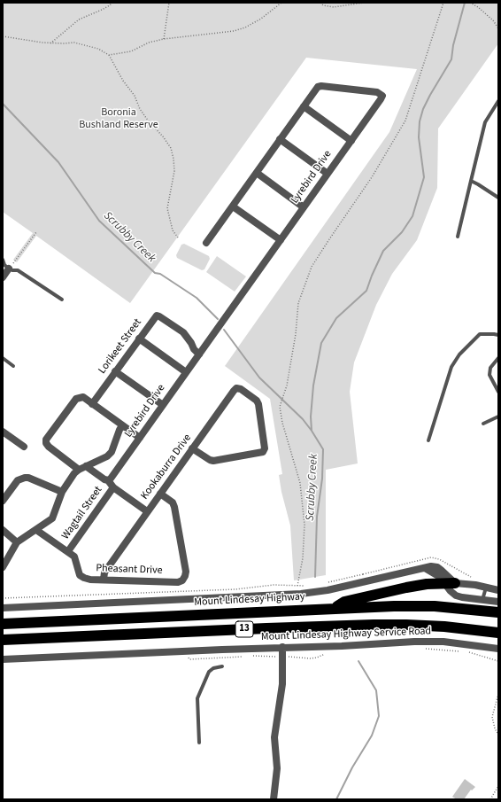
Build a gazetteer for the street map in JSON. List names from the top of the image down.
{
  "streets": {
    "highway": ["Mount Lindesay Highway", "13"],
    "street": [
      "Lyrebird Drive",
      "Lorikeet Street",
      "Kookaburra Drive",
      "Wagtail Street",
      "Pheasant Drive",
      "Mount Lindesay Highway Service Road"
    ]
  },
  "crossings": [
    ["Lyrebird Drive", "Lorikeet Street"],
    ["Kookaburra Drive", "Pheasant Drive"],
    ["Wagtail Street", "Pheasant Drive"]
  ],
  "water": ["Scrubby Creek"],
  "parks": ["Boronia Bushland Reserve"]
}
